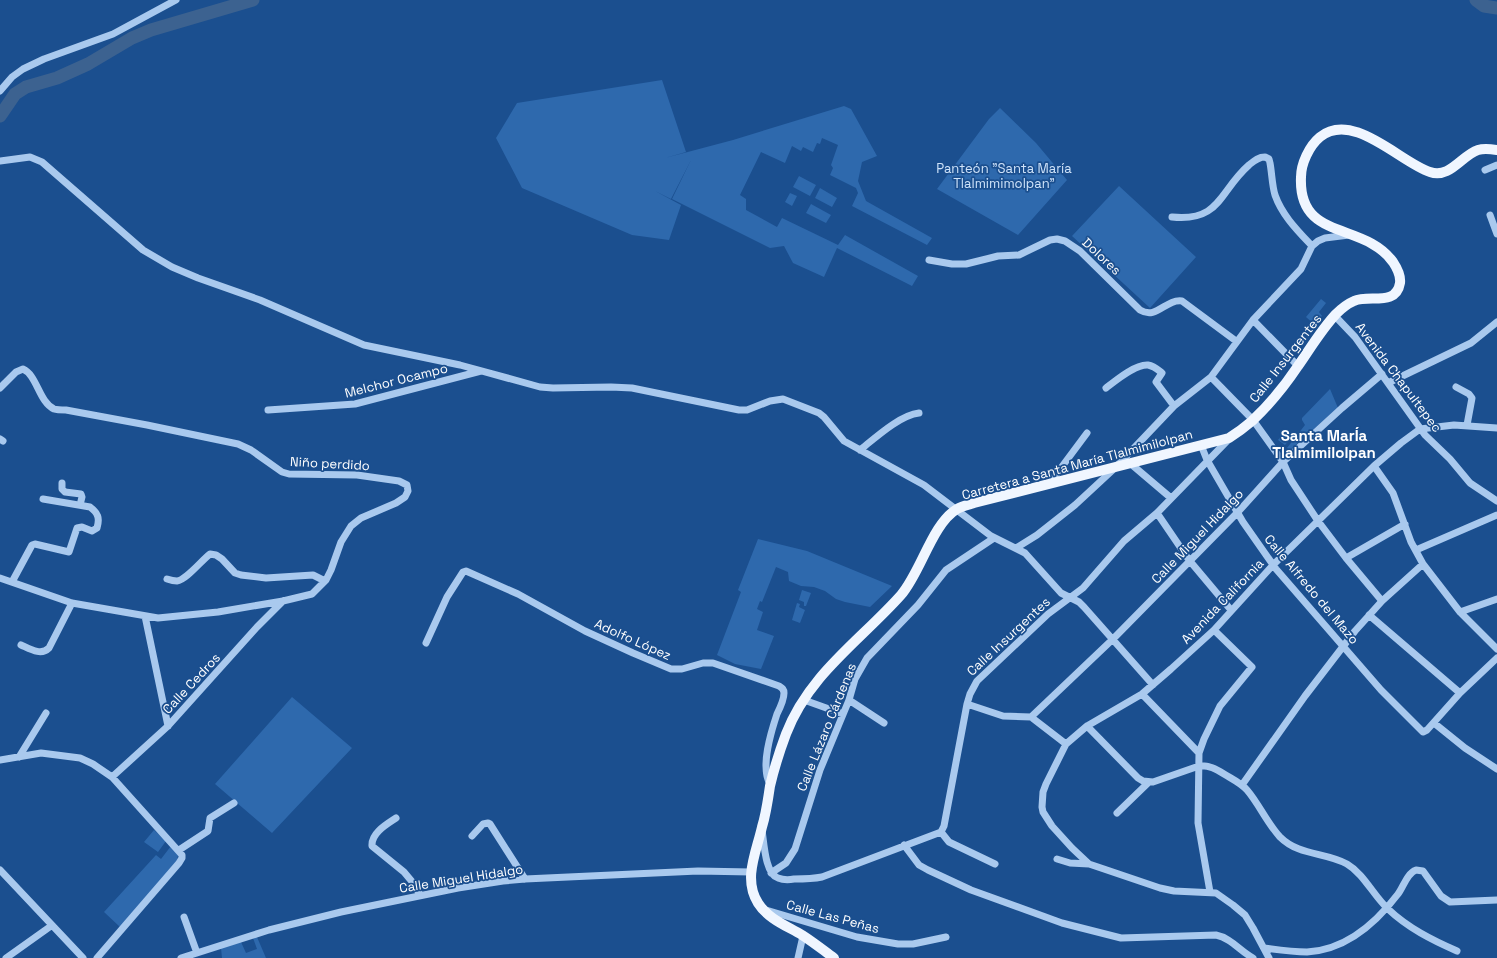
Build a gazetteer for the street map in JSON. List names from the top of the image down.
{
  "streets": {
    "main road": ["Calle Insurgentes", "Carretera a Santa María Tlalmimilolpan"],
    "street": [
      "Dolores",
      "Avenida Chapultepec",
      "Melchor Ocampo",
      "Niño perdido",
      "Calle Miguel Hidalgo",
      "Calle Alfredo del Mazo",
      "Avenida California",
      "Adolfo López",
      "Calle Cedros",
      "Calle Lázaro Cárdenas",
      "Calle Las Peñas"
    ]
  },
  "crossings": [
    ["Calle Insurgentes", "Avenida Chapultepec"],
    ["Calle Insurgentes", "Carretera a Santa María Tlalmimilolpan"],
    ["Calle Insurgentes", "Calle Alfredo del Mazo"],
    ["Avenida Chapultepec", "Calle Miguel Hidalgo"],
    ["Avenida Chapultepec", "Avenida California"],
    ["Niño perdido", "Calle Cedros"],
    ["Carretera a Santa María Tlalmimilolpan", "Calle Miguel Hidalgo"],
    ["Carretera a Santa María Tlalmimilolpan", "Calle Alfredo del Mazo"],
    ["Carretera a Santa María Tlalmimilolpan", "Adolfo López"],
    ["Carretera a Santa María Tlalmimilolpan", "Calle Las Peñas"],
    ["Calle Miguel Hidalgo", "Calle Alfredo del Mazo"],
    ["Calle Alfredo del Mazo", "Avenida California"]
  ],
  "districts": ["Santa MarÍa Tlalmimilolpan"],
  "parks": ["Panteón \"Santa María Tlalmimimolpan\""]
}
